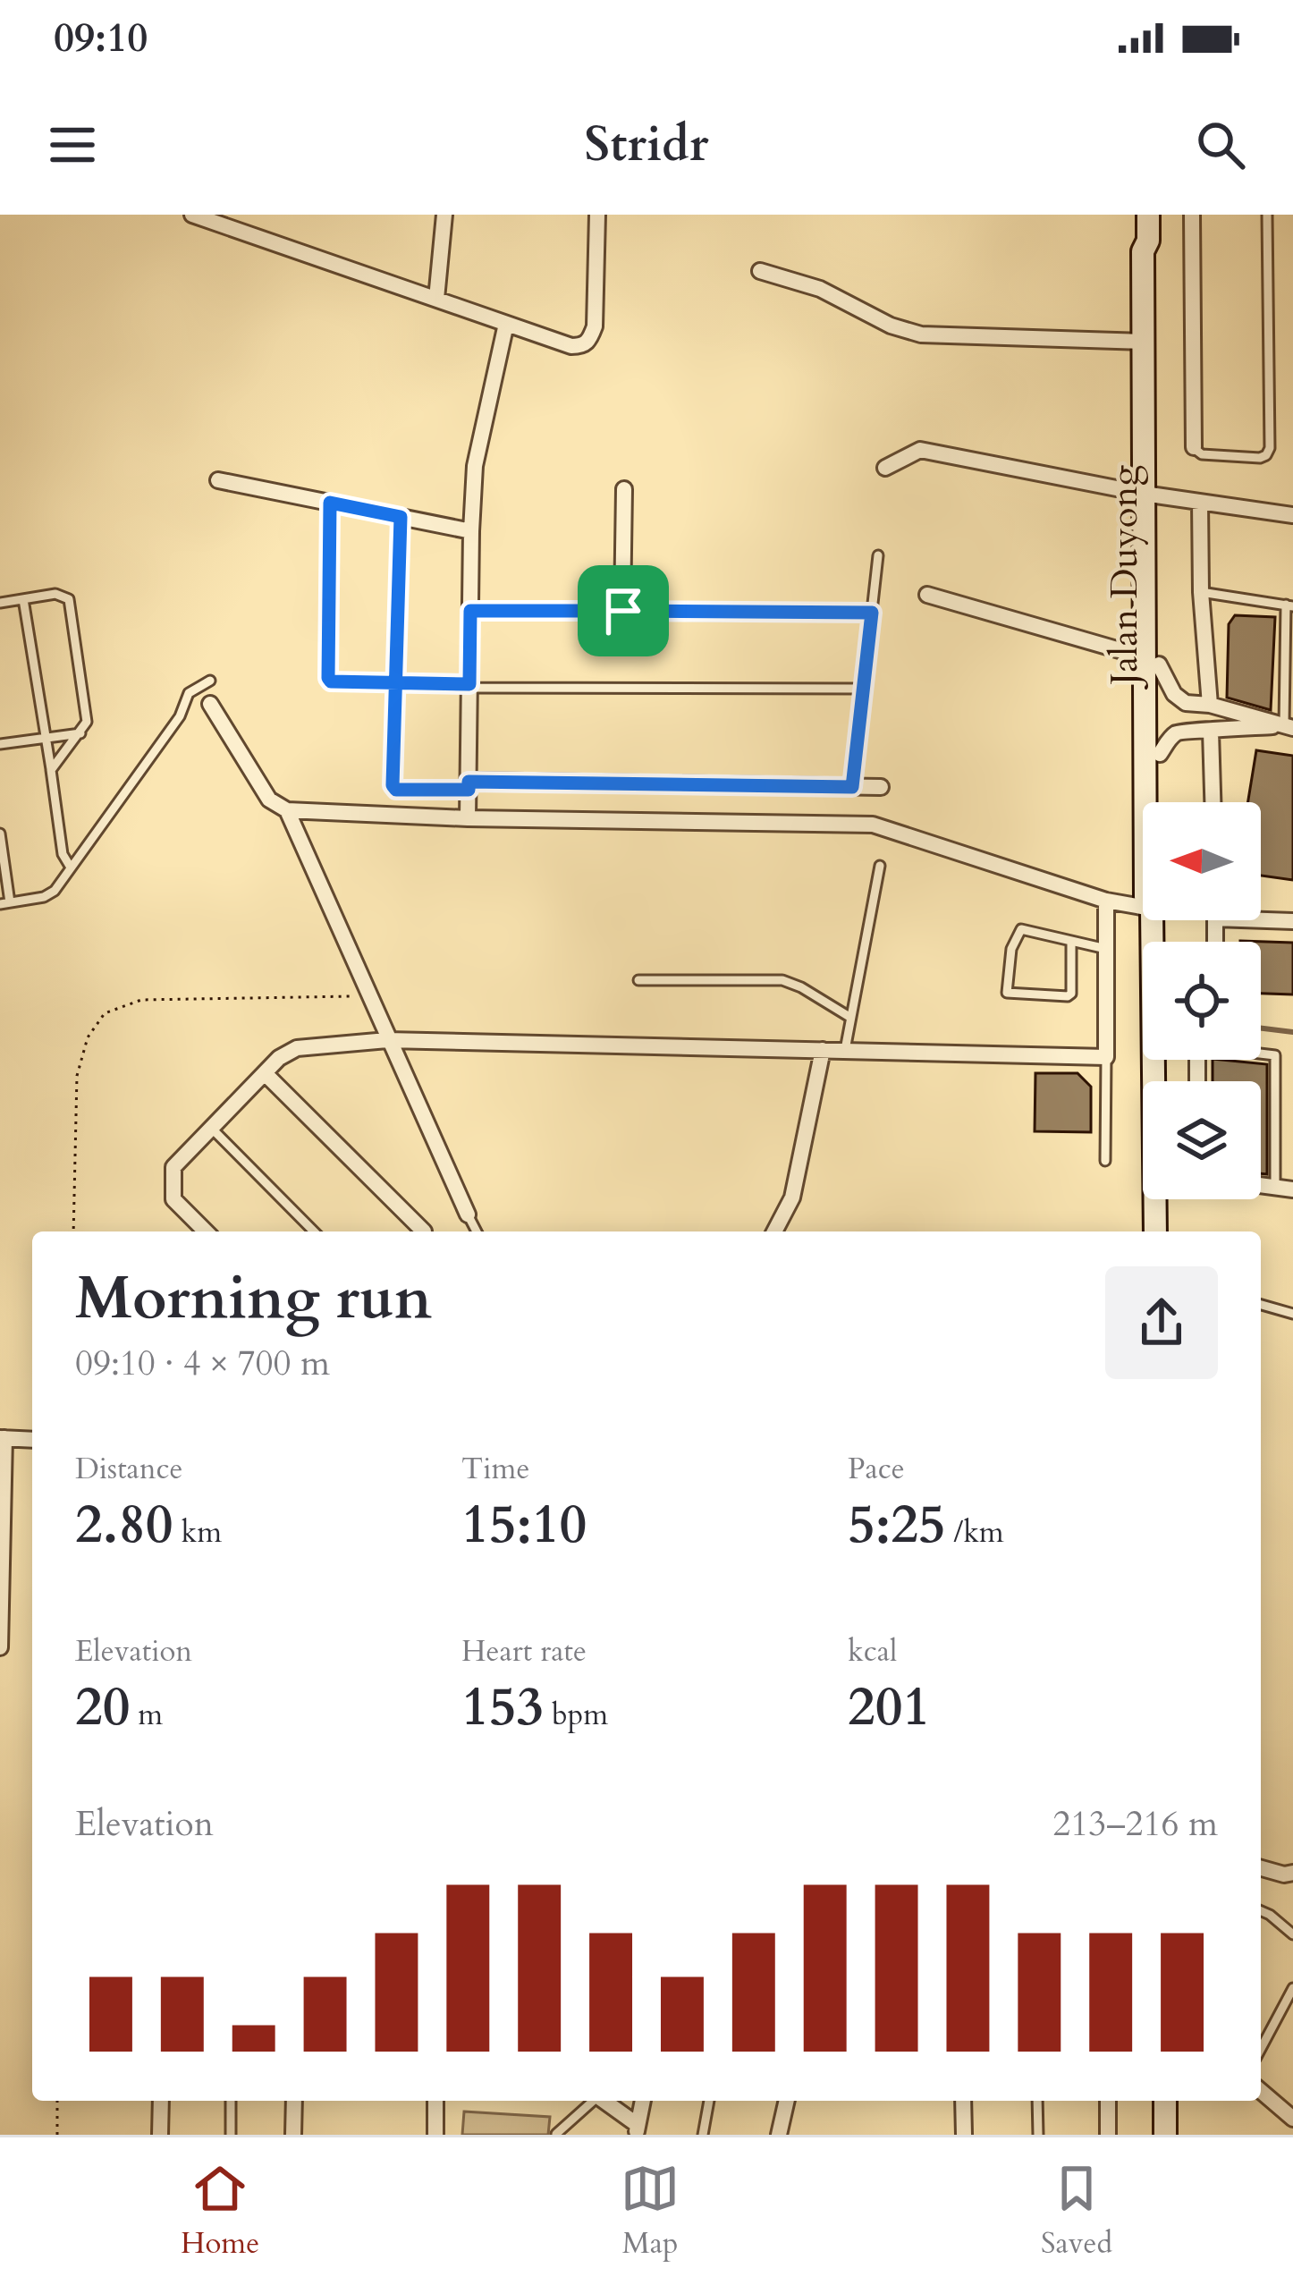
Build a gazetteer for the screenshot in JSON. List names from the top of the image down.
{
  "streets": {
    "main road": ["Jalan Duyong"]
  },
  "north": "left",
  "page": {
    "status": "09:10",
    "header": "Stridr",
    "heading": ["Morning run", "09:10 · 4 × 700 m"],
    "stats": [
      ["Distance", "2.80 km"],
      ["Time", "15:10"],
      ["Pace", "5:25 /km"],
      ["Elevation", "20 m"],
      ["Heart rate", "153 bpm"],
      ["kcal", "201"]
    ],
    "chart": ["Elevation", "213–216 m"],
    "tabs": ["Home", "Map", "Saved"]
  }
}
